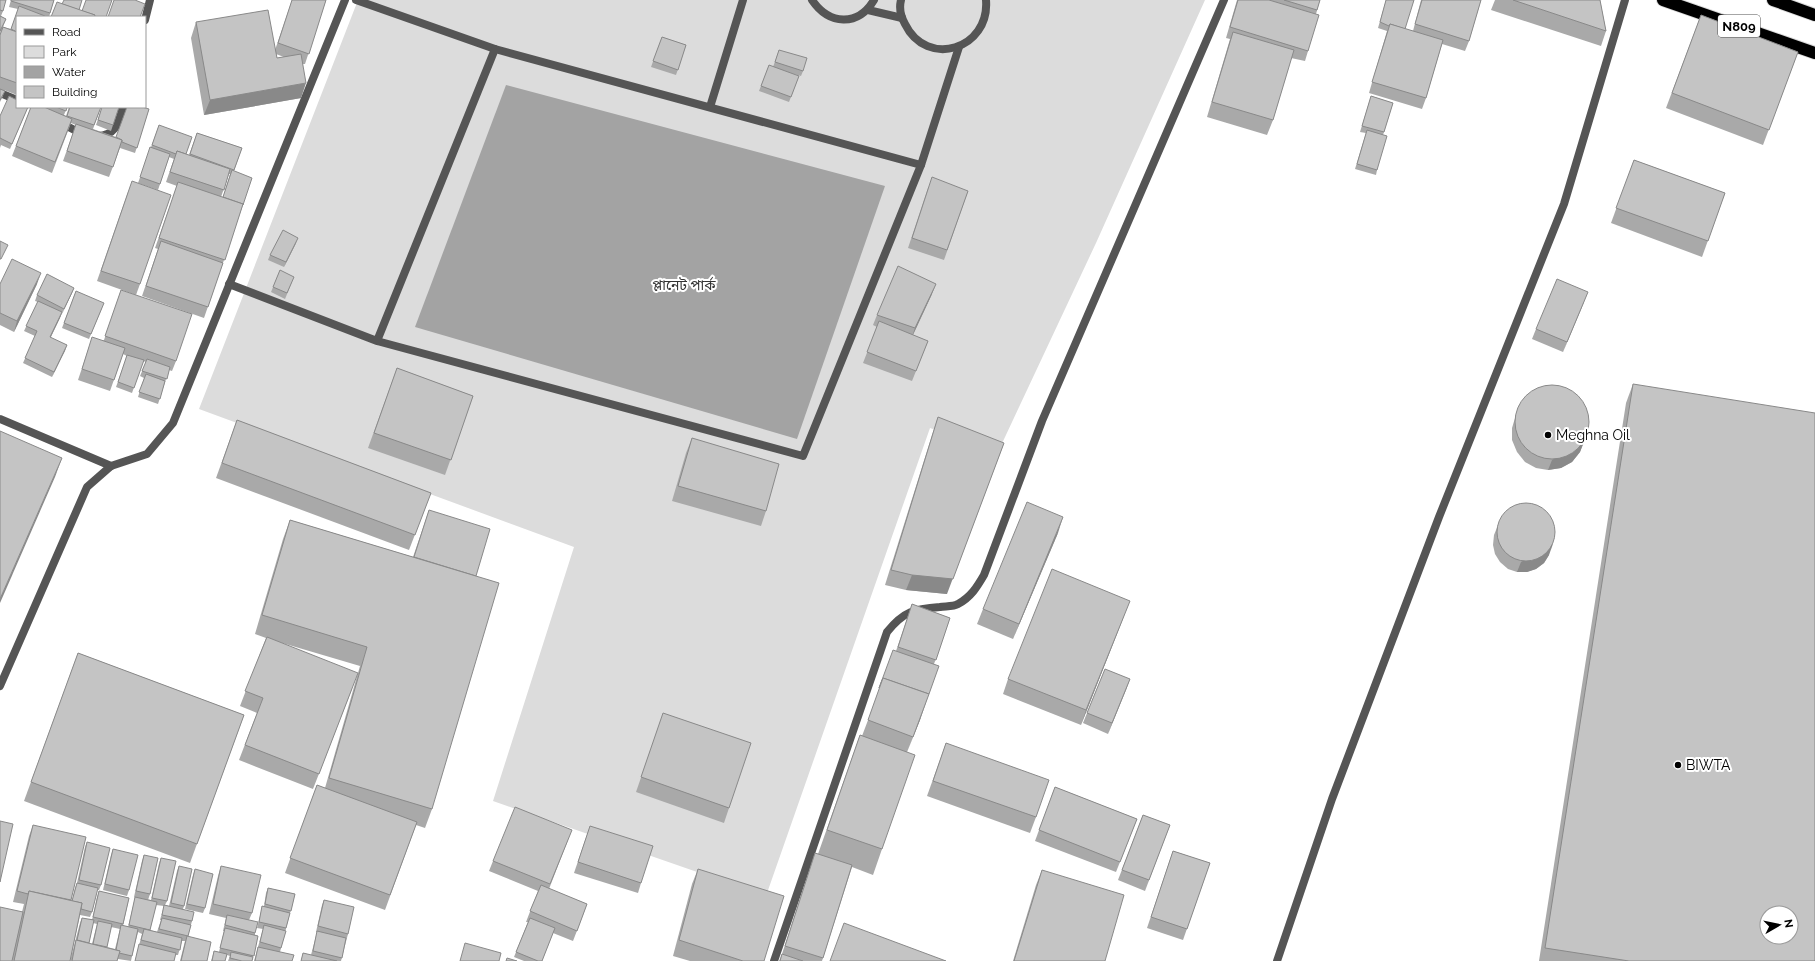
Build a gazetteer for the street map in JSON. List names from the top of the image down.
{
  "streets": {
    "highway": ["N809"]
  },
  "parks": ["প্লানেট পার্ক"],
  "places": ["Meghna Oil", "BIWTA"],
  "legend": [
    "Road",
    "Park",
    "Water",
    "Building"
  ],
  "north": "right"
}
